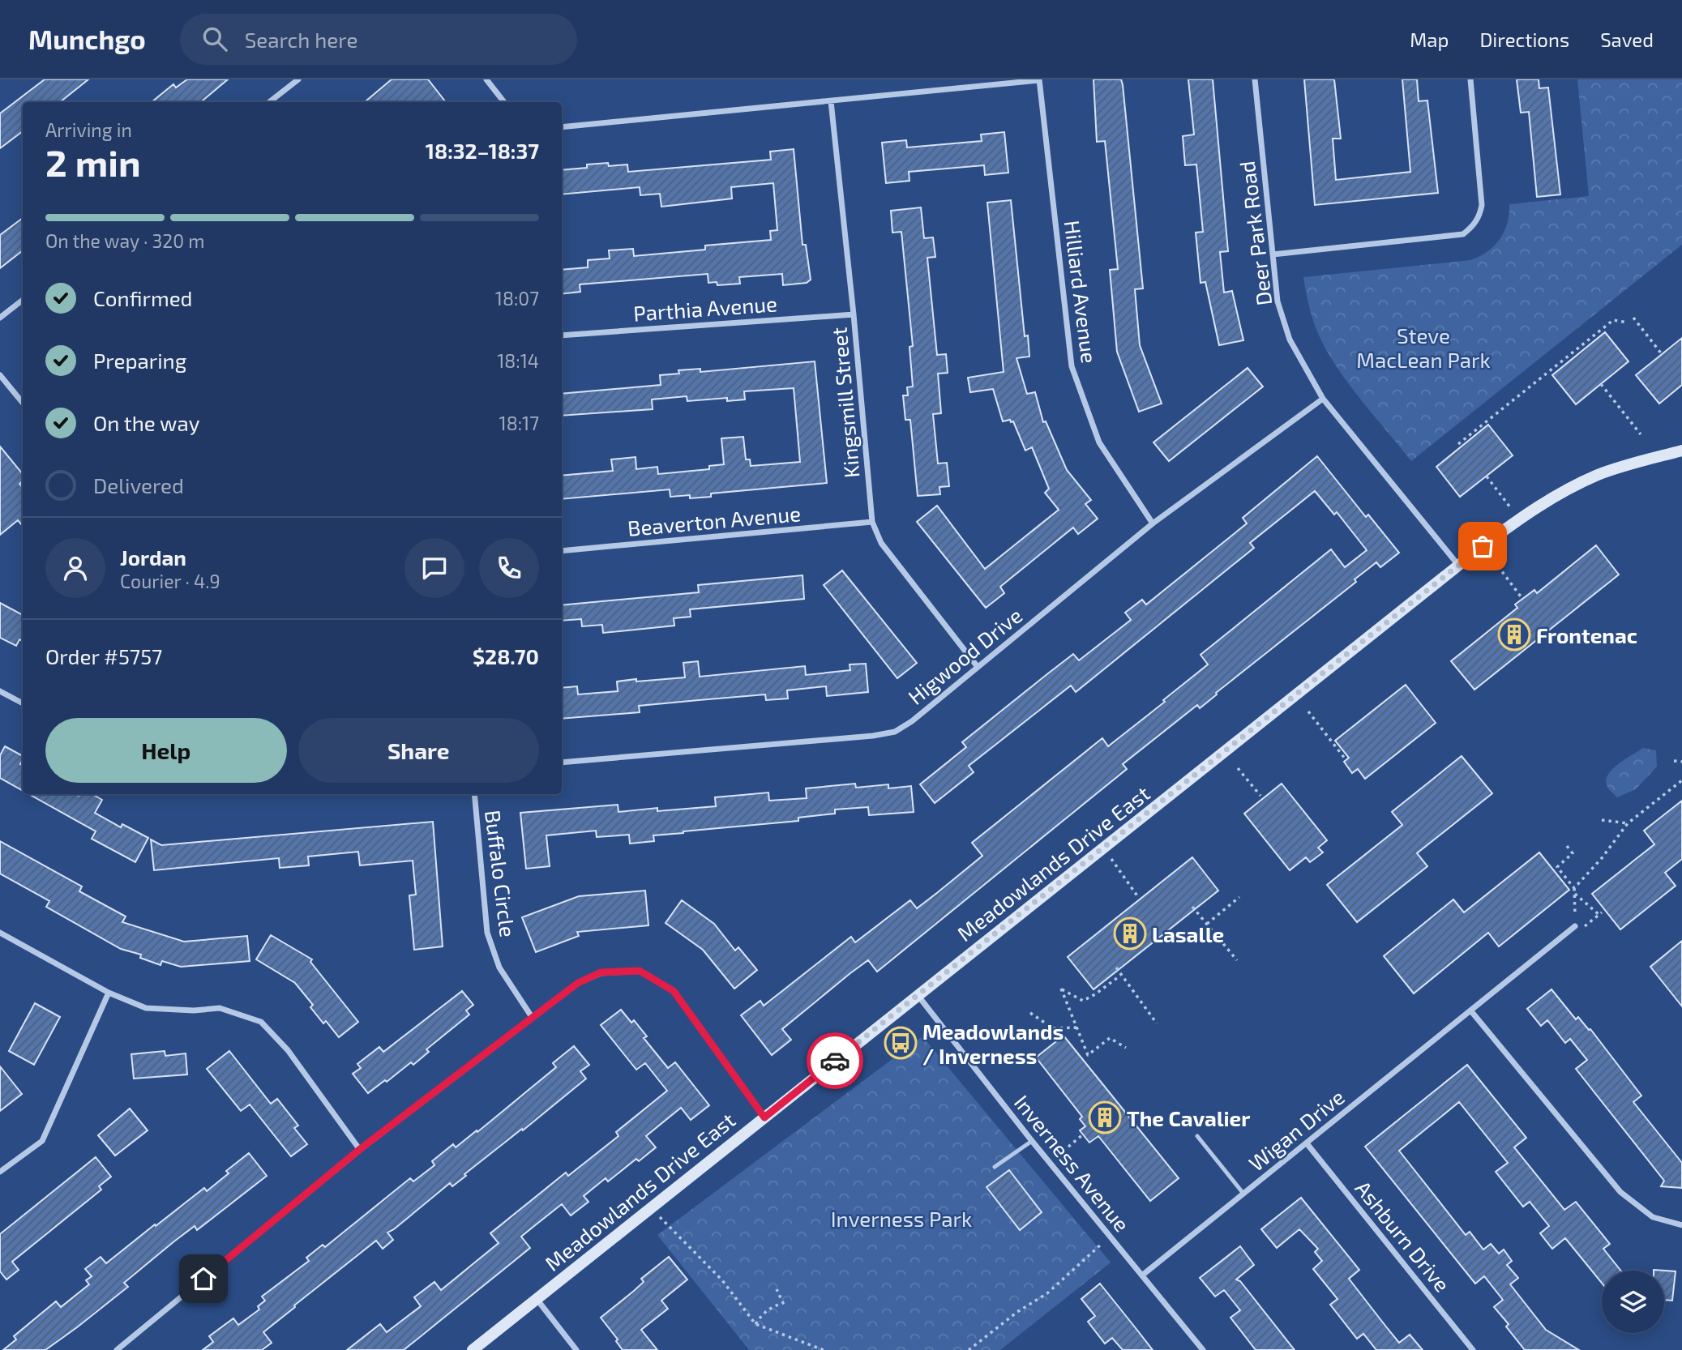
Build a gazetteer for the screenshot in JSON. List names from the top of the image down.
{
  "streets": {
    "main road": ["Meadowlands Drive East"],
    "street": [
      "Deer Park Road",
      "Hilliard Avenue",
      "Parthia Avenue",
      "Kingsmill Street",
      "Beaverton Avenue",
      "Higwood Drive",
      "Buffalo Circle",
      "Wigan Drive",
      "Inverness Avenue",
      "Ashburn Drive"
    ]
  },
  "crossings": [
    ["Deer Park Road", "Higwood Drive"],
    ["Deer Park Road", "Meadowlands Drive East"],
    ["Hilliard Avenue", "Higwood Drive"],
    ["Parthia Avenue", "Kingsmill Street"],
    ["Kingsmill Street", "Beaverton Avenue"],
    ["Kingsmill Street", "Higwood Drive"],
    ["Meadowlands Drive East", "Inverness Avenue"],
    ["Wigan Drive", "Inverness Avenue"],
    ["Wigan Drive", "Ashburn Drive"]
  ],
  "parks": ["Steve MacLean Park", "Inverness Park"],
  "places": {
    "building": ["Frontenac", "Lasalle", "The Cavalier"],
    "bus stop": ["Meadowlands / Inverness"]
  },
  "page": {
    "header": "Munchgo",
    "search": "Search here",
    "nav": ["Map", "Directions", "Saved"],
    "heading": ["2 min", "Arriving in", "18:32–18:37"],
    "panel": [
      "Jordan",
      "Courier · 4.9",
      "Order #5757",
      "$28.70"
    ],
    "bar": "On the way · 320 m",
    "list": [
      ["Confirmed", "18:07"],
      ["Preparing", "18:14"],
      ["On the way", "18:17"],
      "Delivered"
    ],
    "buttons": ["Help", "Share"]
  }
}
